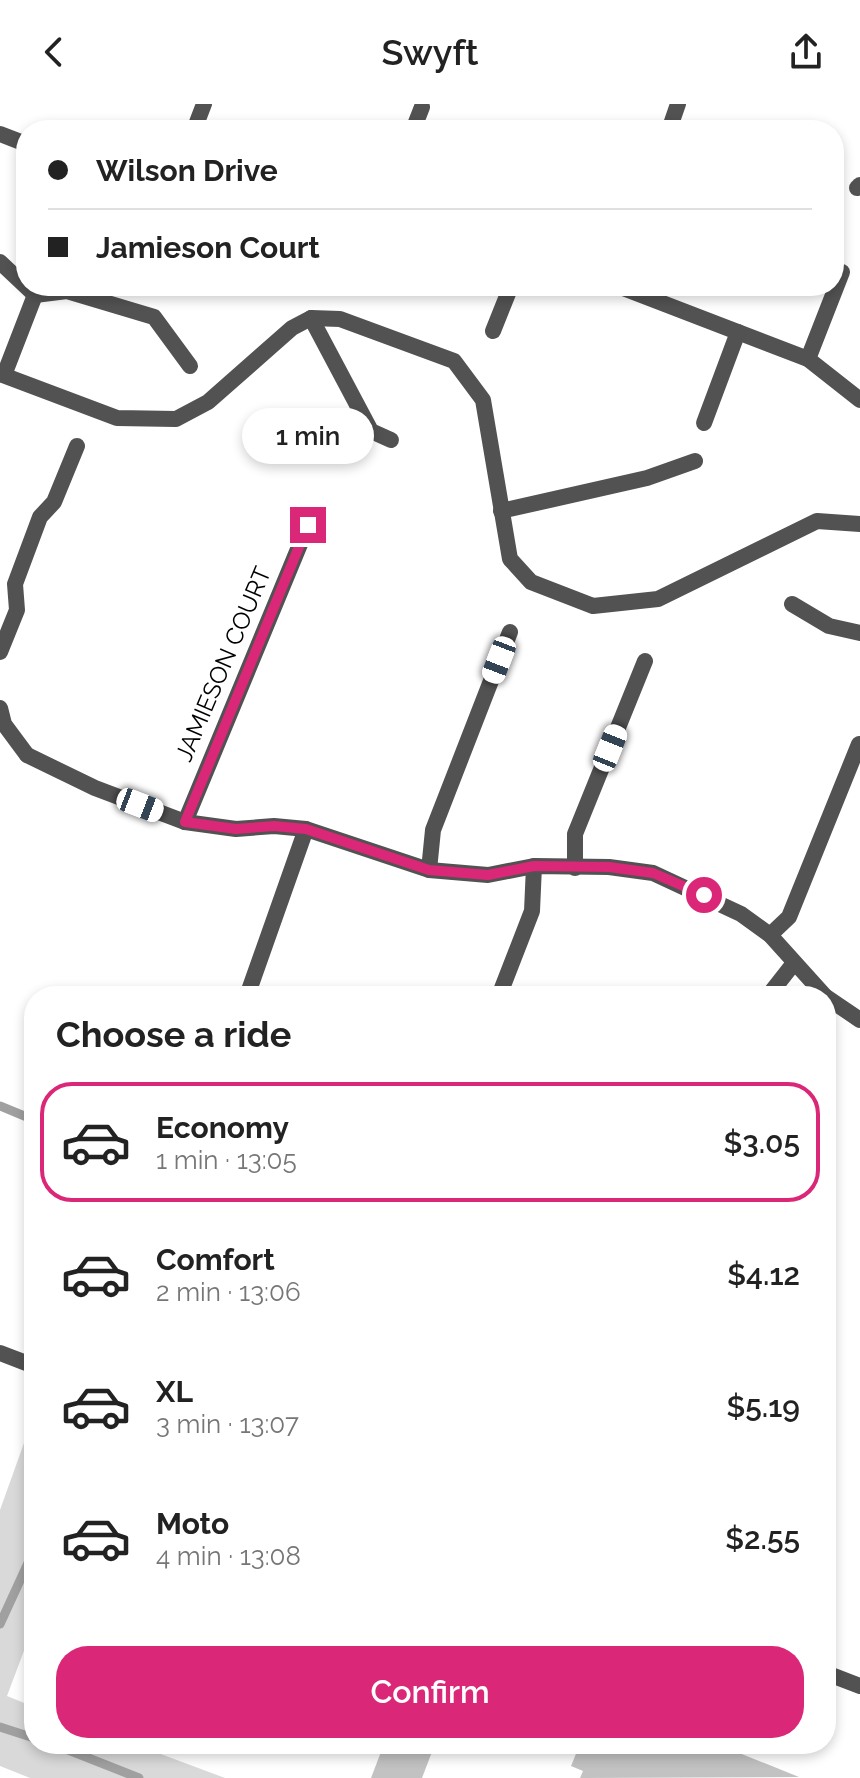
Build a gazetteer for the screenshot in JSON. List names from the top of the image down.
{
  "streets": {
    "street": ["JAMIESON COURT"]
  },
  "page": {
    "header": "Swyft",
    "banner": ["Wilson Drive", "Jamieson Court"],
    "bubble": "1 min",
    "heading": "Choose a ride",
    "list": [
      {
        "name": "Economy",
        "note": "1 min · 13:05",
        "value": "$3.05"
      },
      {
        "name": "Comfort",
        "note": "2 min · 13:06",
        "value": "$4.12"
      },
      {
        "name": "XL",
        "note": "3 min · 13:07",
        "value": "$5.19"
      },
      {
        "name": "Moto",
        "note": "4 min · 13:08",
        "value": "$2.55"
      }
    ],
    "buttons": "Confirm"
  }
}
